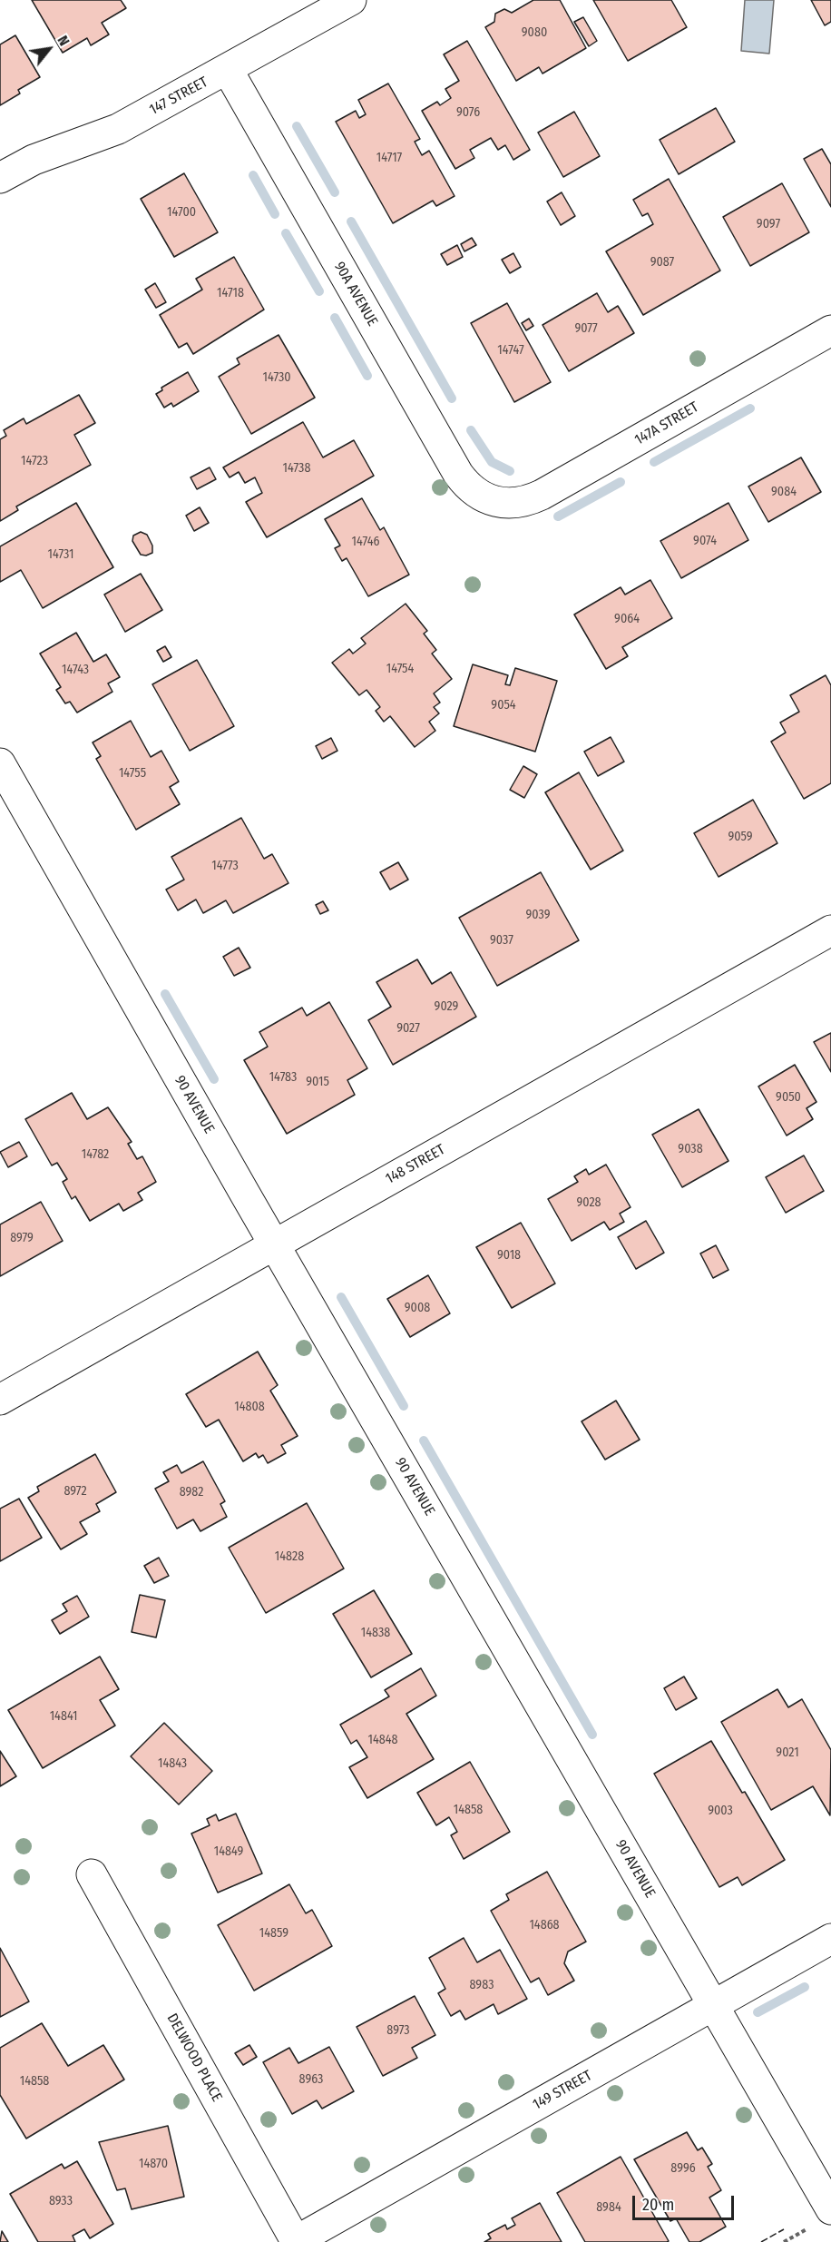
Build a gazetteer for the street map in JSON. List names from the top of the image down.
{
  "streets": {
    "street": [
      "147 STREET",
      "90A AVENUE",
      "147A STREET",
      "90 AVENUE",
      "148 STREET",
      "DELWOOD PLACE",
      "149 STREET"
    ]
  },
  "crossings": [
    ["147 STREET", "90A AVENUE"],
    ["90A AVENUE", "147A STREET"],
    ["90 AVENUE", "148 STREET"],
    ["90 AVENUE", "149 STREET"],
    ["DELWOOD PLACE", "149 STREET"]
  ],
  "house_numbers": [
    "9080",
    "9076",
    "14717",
    "14700",
    "9097",
    "9087",
    "14718",
    "9077",
    "14747",
    "14730",
    "14723",
    "14738",
    "9084",
    "9074",
    "14746",
    "14731",
    "9064",
    "14754",
    "14743",
    "9054",
    "14755",
    "9059",
    "14773",
    "9039",
    "9037",
    "9029",
    "9027",
    "14783",
    "9015",
    "9050",
    "9038",
    "14782",
    "9028",
    "8979",
    "9018",
    "9008",
    "14808",
    "8972",
    "8982",
    "14828",
    "14838",
    "14841",
    "14848",
    "9021",
    "14843",
    "14858",
    "9003",
    "14849",
    "14868",
    "14859",
    "8983",
    "8973",
    "8963",
    "14858",
    "14870",
    "8996",
    "8933",
    "8984"
  ],
  "scale_bar": "20 m",
  "north": "top right"
}
